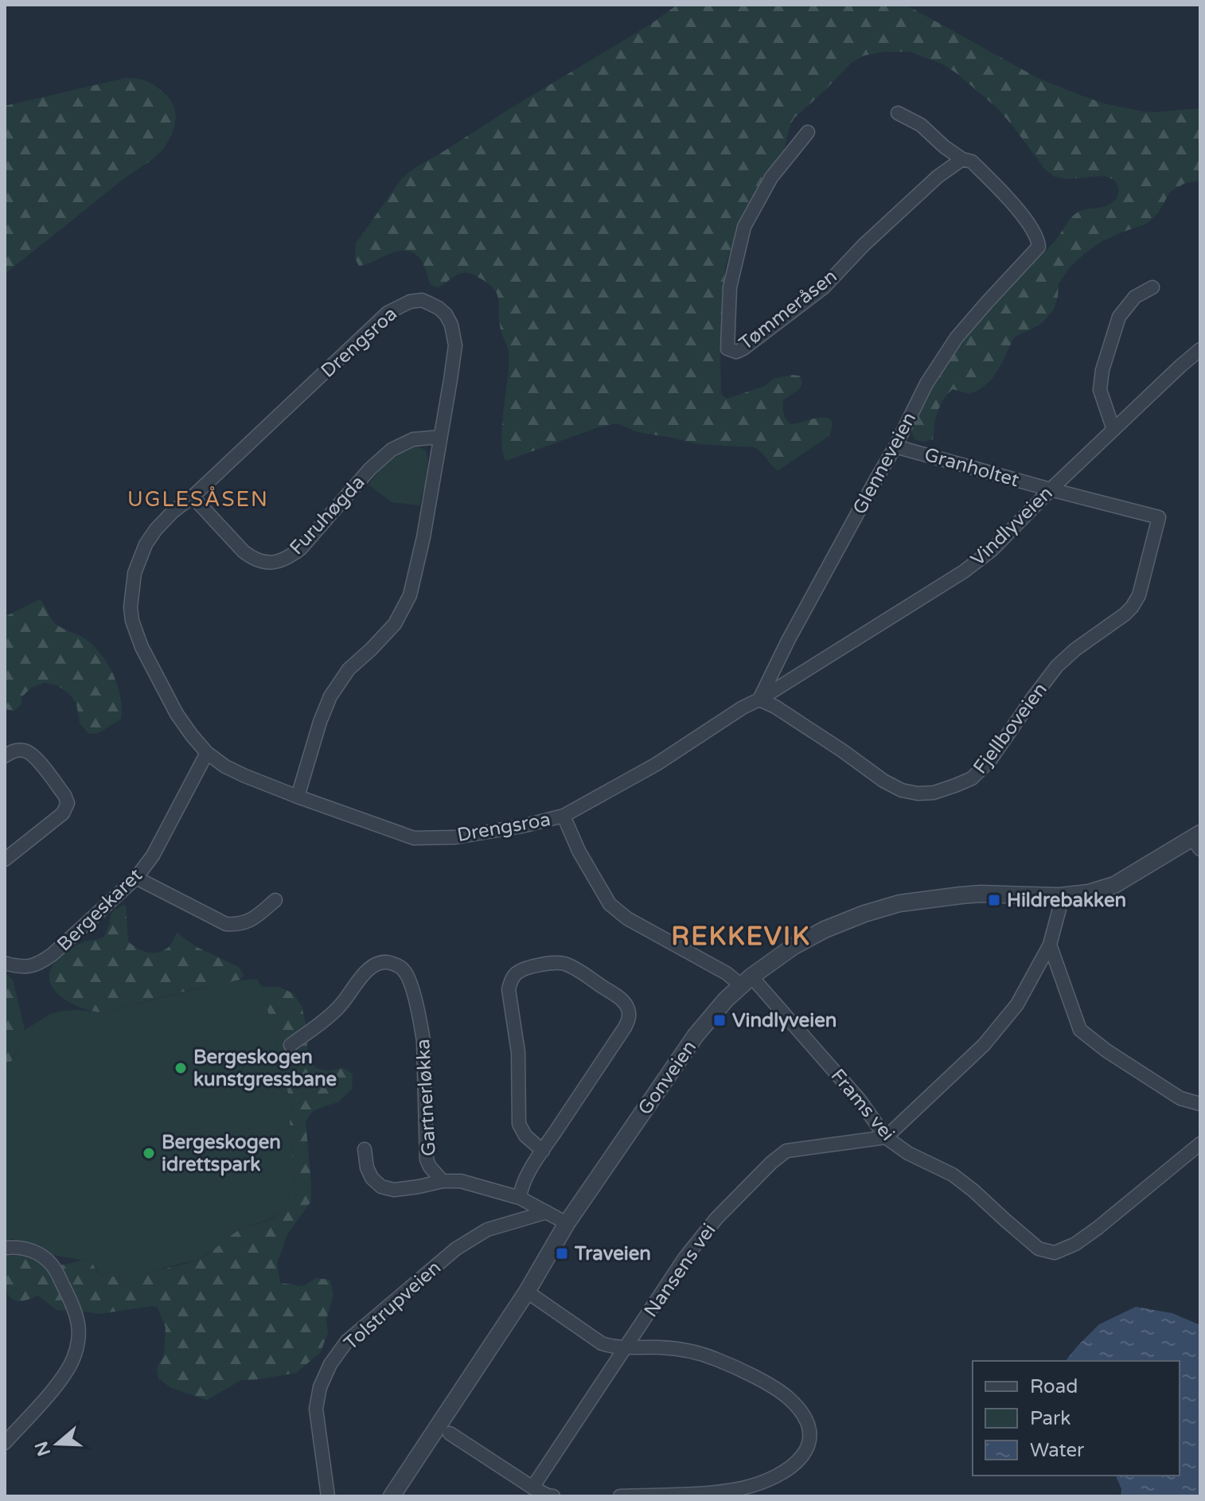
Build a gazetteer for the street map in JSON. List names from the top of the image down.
{
  "streets": {
    "street": [
      "Tømmeråsen",
      "Drengsroa",
      "Glenneveien",
      "Granholtet",
      "Furuhøgda",
      "Vindlyveien",
      "Fjellboveien",
      "Bergeskaret",
      "Gonveien",
      "Gartnerløkka",
      "Frams vei",
      "Nansens vei",
      "Tolstrupveien"
    ]
  },
  "crossings": [
    ["Tømmeråsen", "Glenneveien"],
    ["Drengsroa", "Furuhøgda"],
    ["Drengsroa", "Vindlyveien"],
    ["Drengsroa", "Bergeskaret"],
    ["Glenneveien", "Granholtet"],
    ["Glenneveien", "Vindlyveien"],
    ["Glenneveien", "Fjellboveien"],
    ["Granholtet", "Vindlyveien"],
    ["Granholtet", "Fjellboveien"],
    ["Vindlyveien", "Fjellboveien"],
    ["Gonveien", "Frams vei"],
    ["Frams vei", "Nansens vei"]
  ],
  "districts": ["UGLESÅSEN", "REKKEVIK"],
  "places": {
    "transit": ["Hildrebakken", "Vindlyveien", "Traveien"],
    "other": ["Bergeskogen kunstgressbane", "Bergeskogen idrettspark"]
  },
  "legend": ["Road", "Park", "Water"],
  "north": "left"
}
